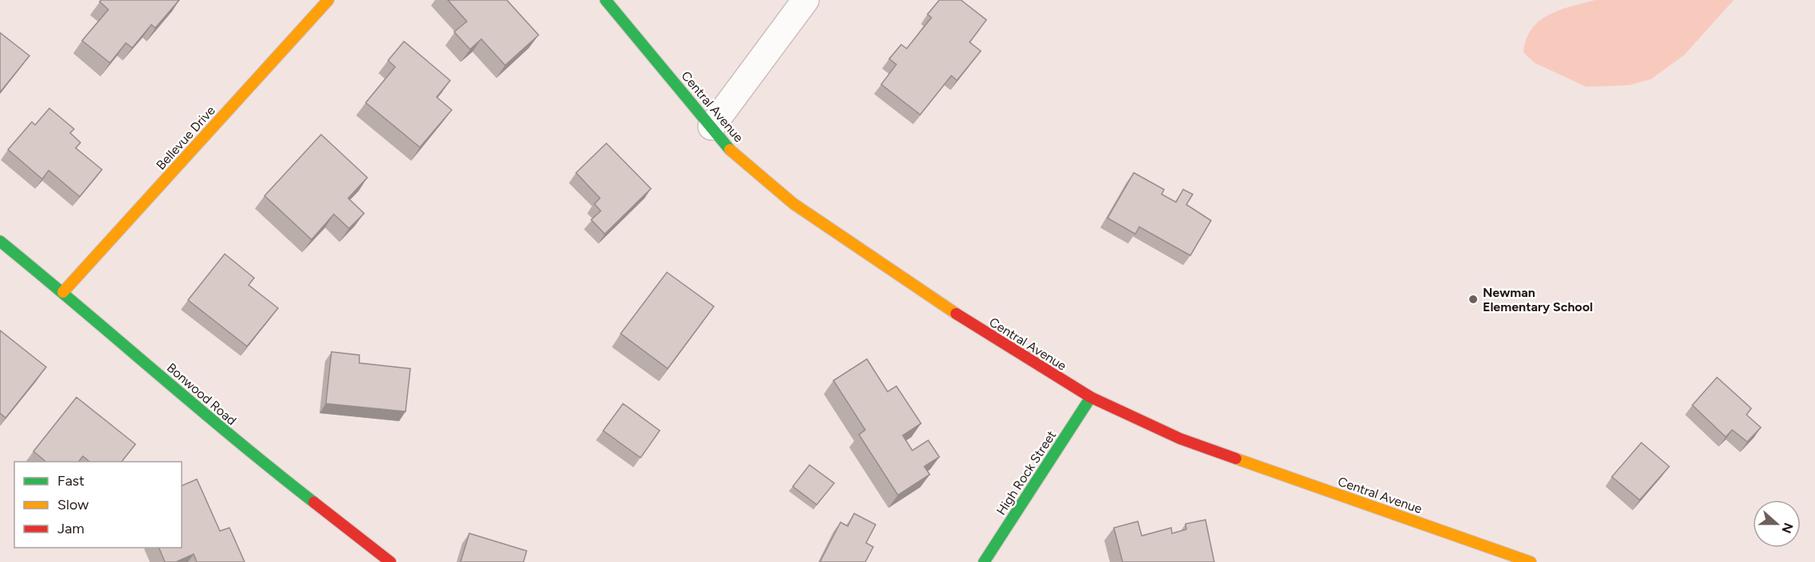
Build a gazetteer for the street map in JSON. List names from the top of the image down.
{
  "streets": {
    "main road": [
      "Central Avenue",
      "Bellevue Drive",
      "Bonwood Road",
      "High Rock Street"
    ]
  },
  "crossings": [
    ["Central Avenue", "High Rock Street"],
    ["Bellevue Drive", "Bonwood Road"]
  ],
  "places": ["Newman Elementary School"],
  "legend": ["Fast", "Slow", "Jam"],
  "north": "right"
}
